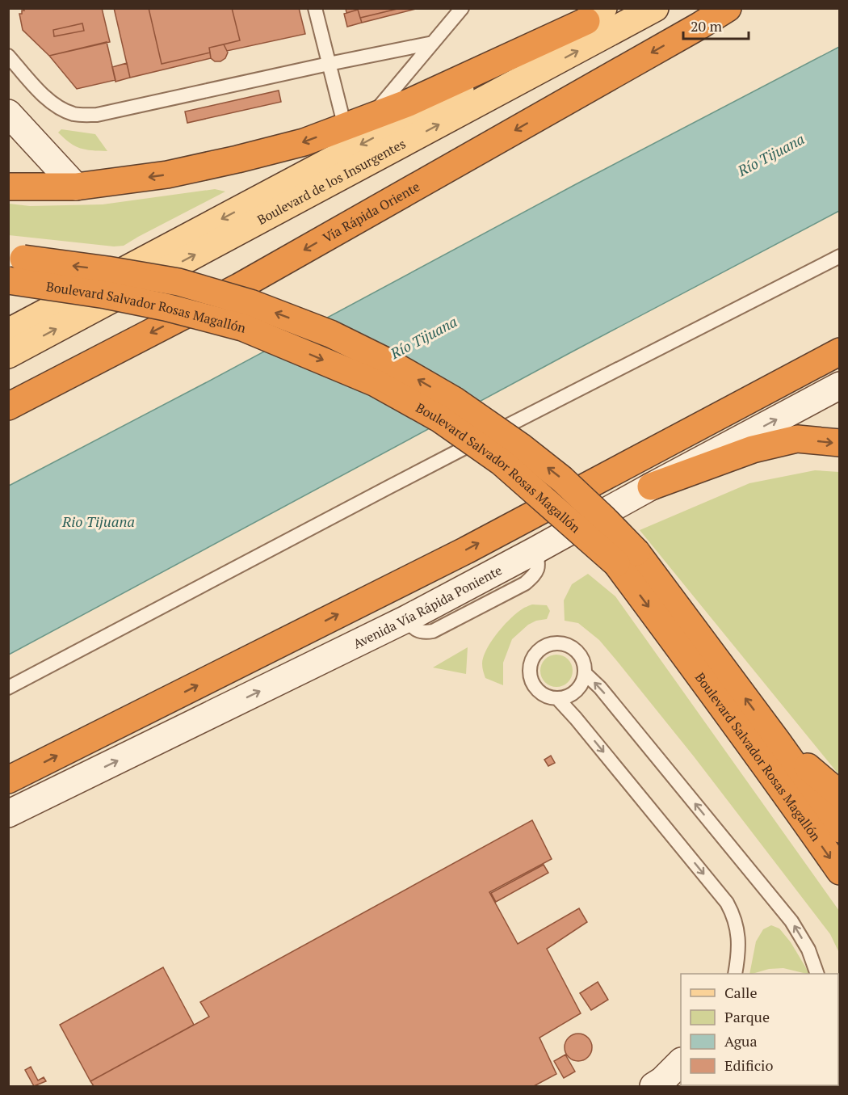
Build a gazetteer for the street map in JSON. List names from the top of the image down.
{
  "streets": {
    "highway": ["Vía Rápida Oriente", "Boulevard Salvador Rosas Magallón"],
    "main road": ["Boulevard de los Insurgentes", "Avenida Vía Rápida Poniente"]
  },
  "one_way": ["Avenida Vía Rápida Poniente"],
  "water": ["Río Tijuana", "Rio Tijuana"],
  "legend": [
    "Calle",
    "Parque",
    "Agua",
    "Edificio"
  ],
  "scale_bar": "20 m"
}
